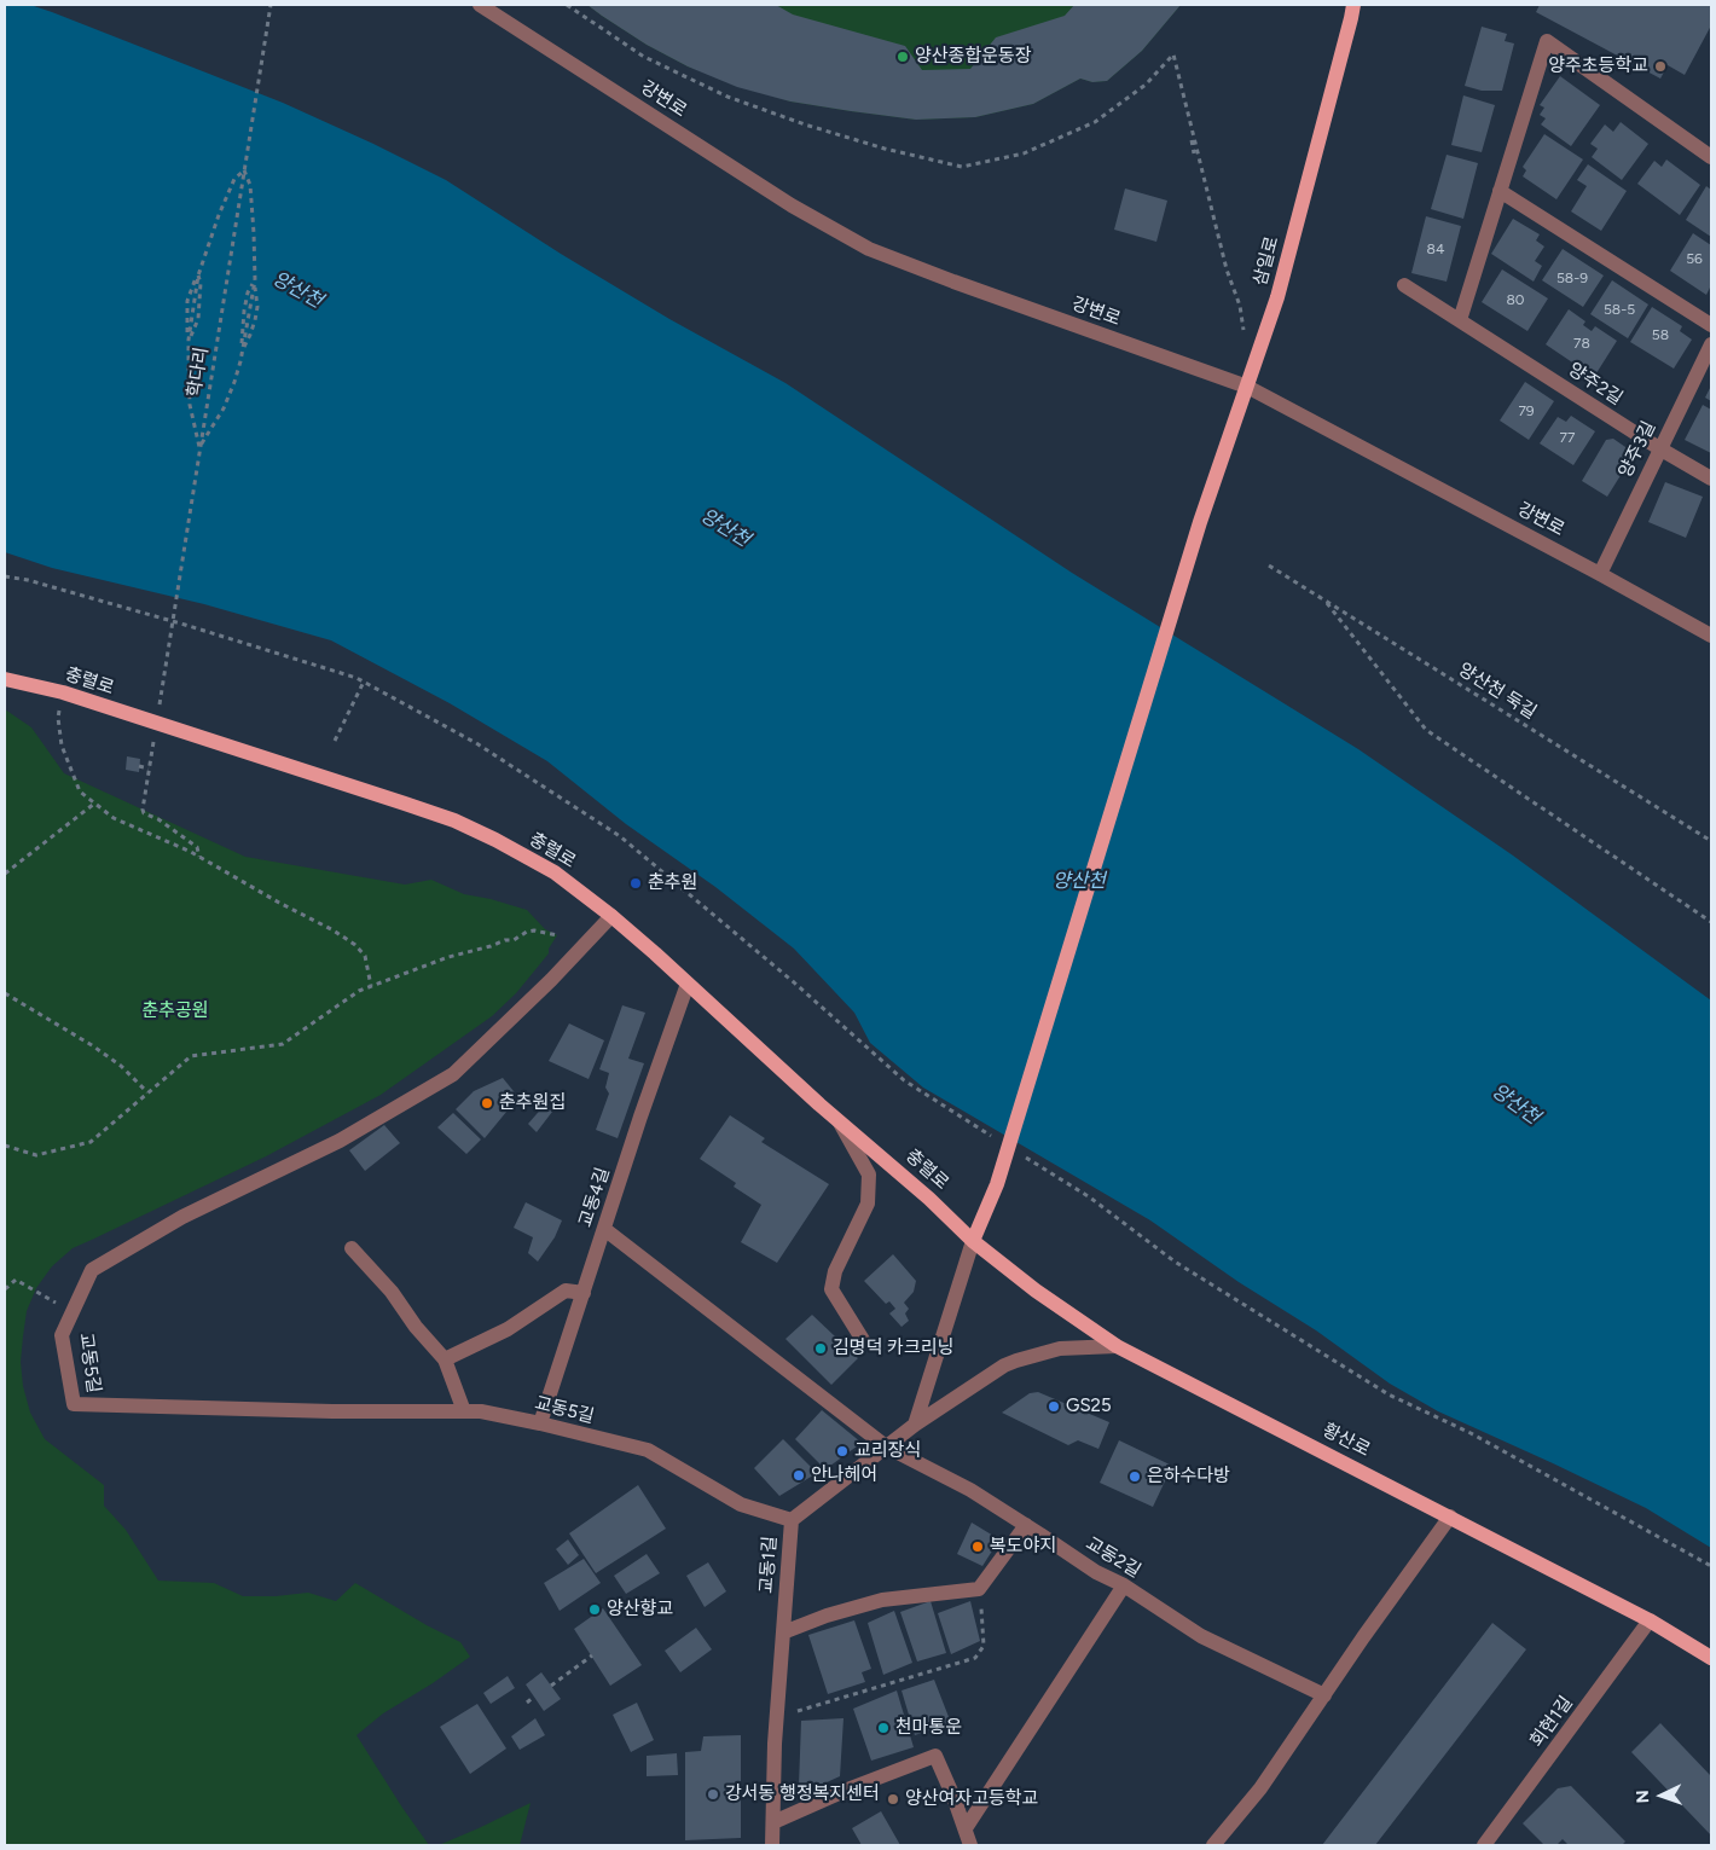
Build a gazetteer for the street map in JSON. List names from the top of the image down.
{
  "streets": {
    "main road": ["삼일로", "충렬로", "황산로"],
    "street": [
      "강변로",
      "양주2길",
      "양주3길",
      "교동4길",
      "교동5길",
      "교동2길",
      "교동1길",
      "회현1길"
    ],
    "path": ["학다리", "양산천 둑길"]
  },
  "crossings": [
    ["강변로", "삼일로"],
    ["강변로", "양주3길"],
    ["삼일로", "충렬로"],
    ["삼일로", "황산로"],
    ["양주2길", "양주3길"],
    ["충렬로", "교동4길"],
    ["충렬로", "교동5길"],
    ["충렬로", "황산로"],
    ["교동4길", "교동5길"],
    ["교동4길", "교동2길"],
    ["교동5길", "교동1길"],
    ["황산로", "교동1길"],
    ["황산로", "회현1길"],
    ["교동2길", "교동1길"]
  ],
  "water": ["양산천"],
  "parks": ["춘추공원"],
  "places": [
    "양산종합운동장",
    "양주초등학교",
    "춘추원",
    "춘추원집",
    "김명덕 카크리닝",
    "GS25",
    "교리장식",
    "안나헤어",
    "은하수다방",
    "복도야지",
    "양산향교",
    "천마통운",
    "강서동 행정복지센터",
    "양산여자고등학교"
  ],
  "house_numbers": [
    "84",
    "56",
    "58-9",
    "80",
    "58-5",
    "58",
    "78",
    "79",
    "77"
  ],
  "north": "left"
}
